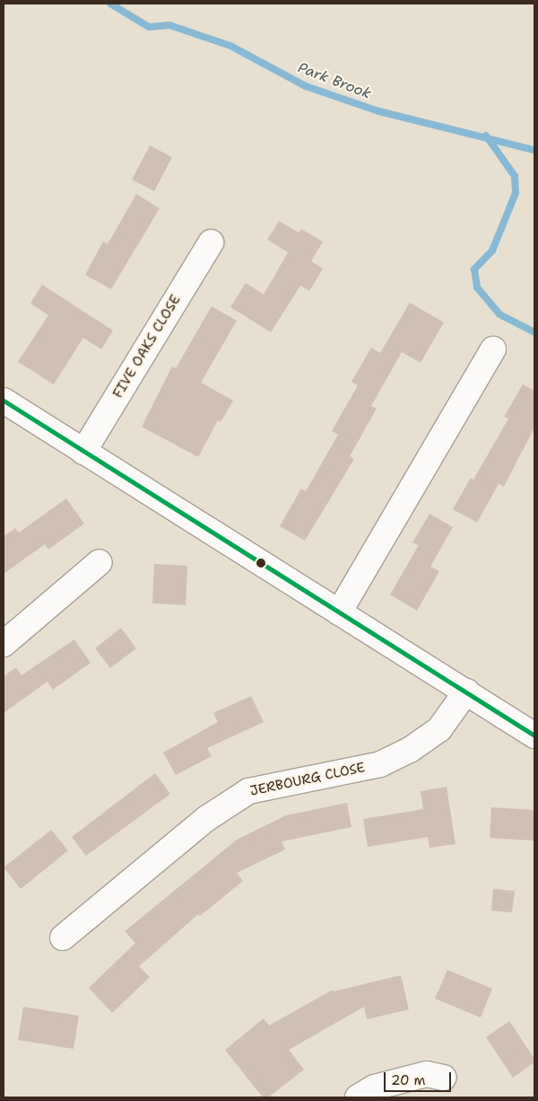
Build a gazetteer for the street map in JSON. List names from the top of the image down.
{
  "streets": {
    "street": ["FIVE OAKS CLOSE", "JERBOURG CLOSE"]
  },
  "water": ["Park Brook"],
  "scale_bar": "20 m"
}
